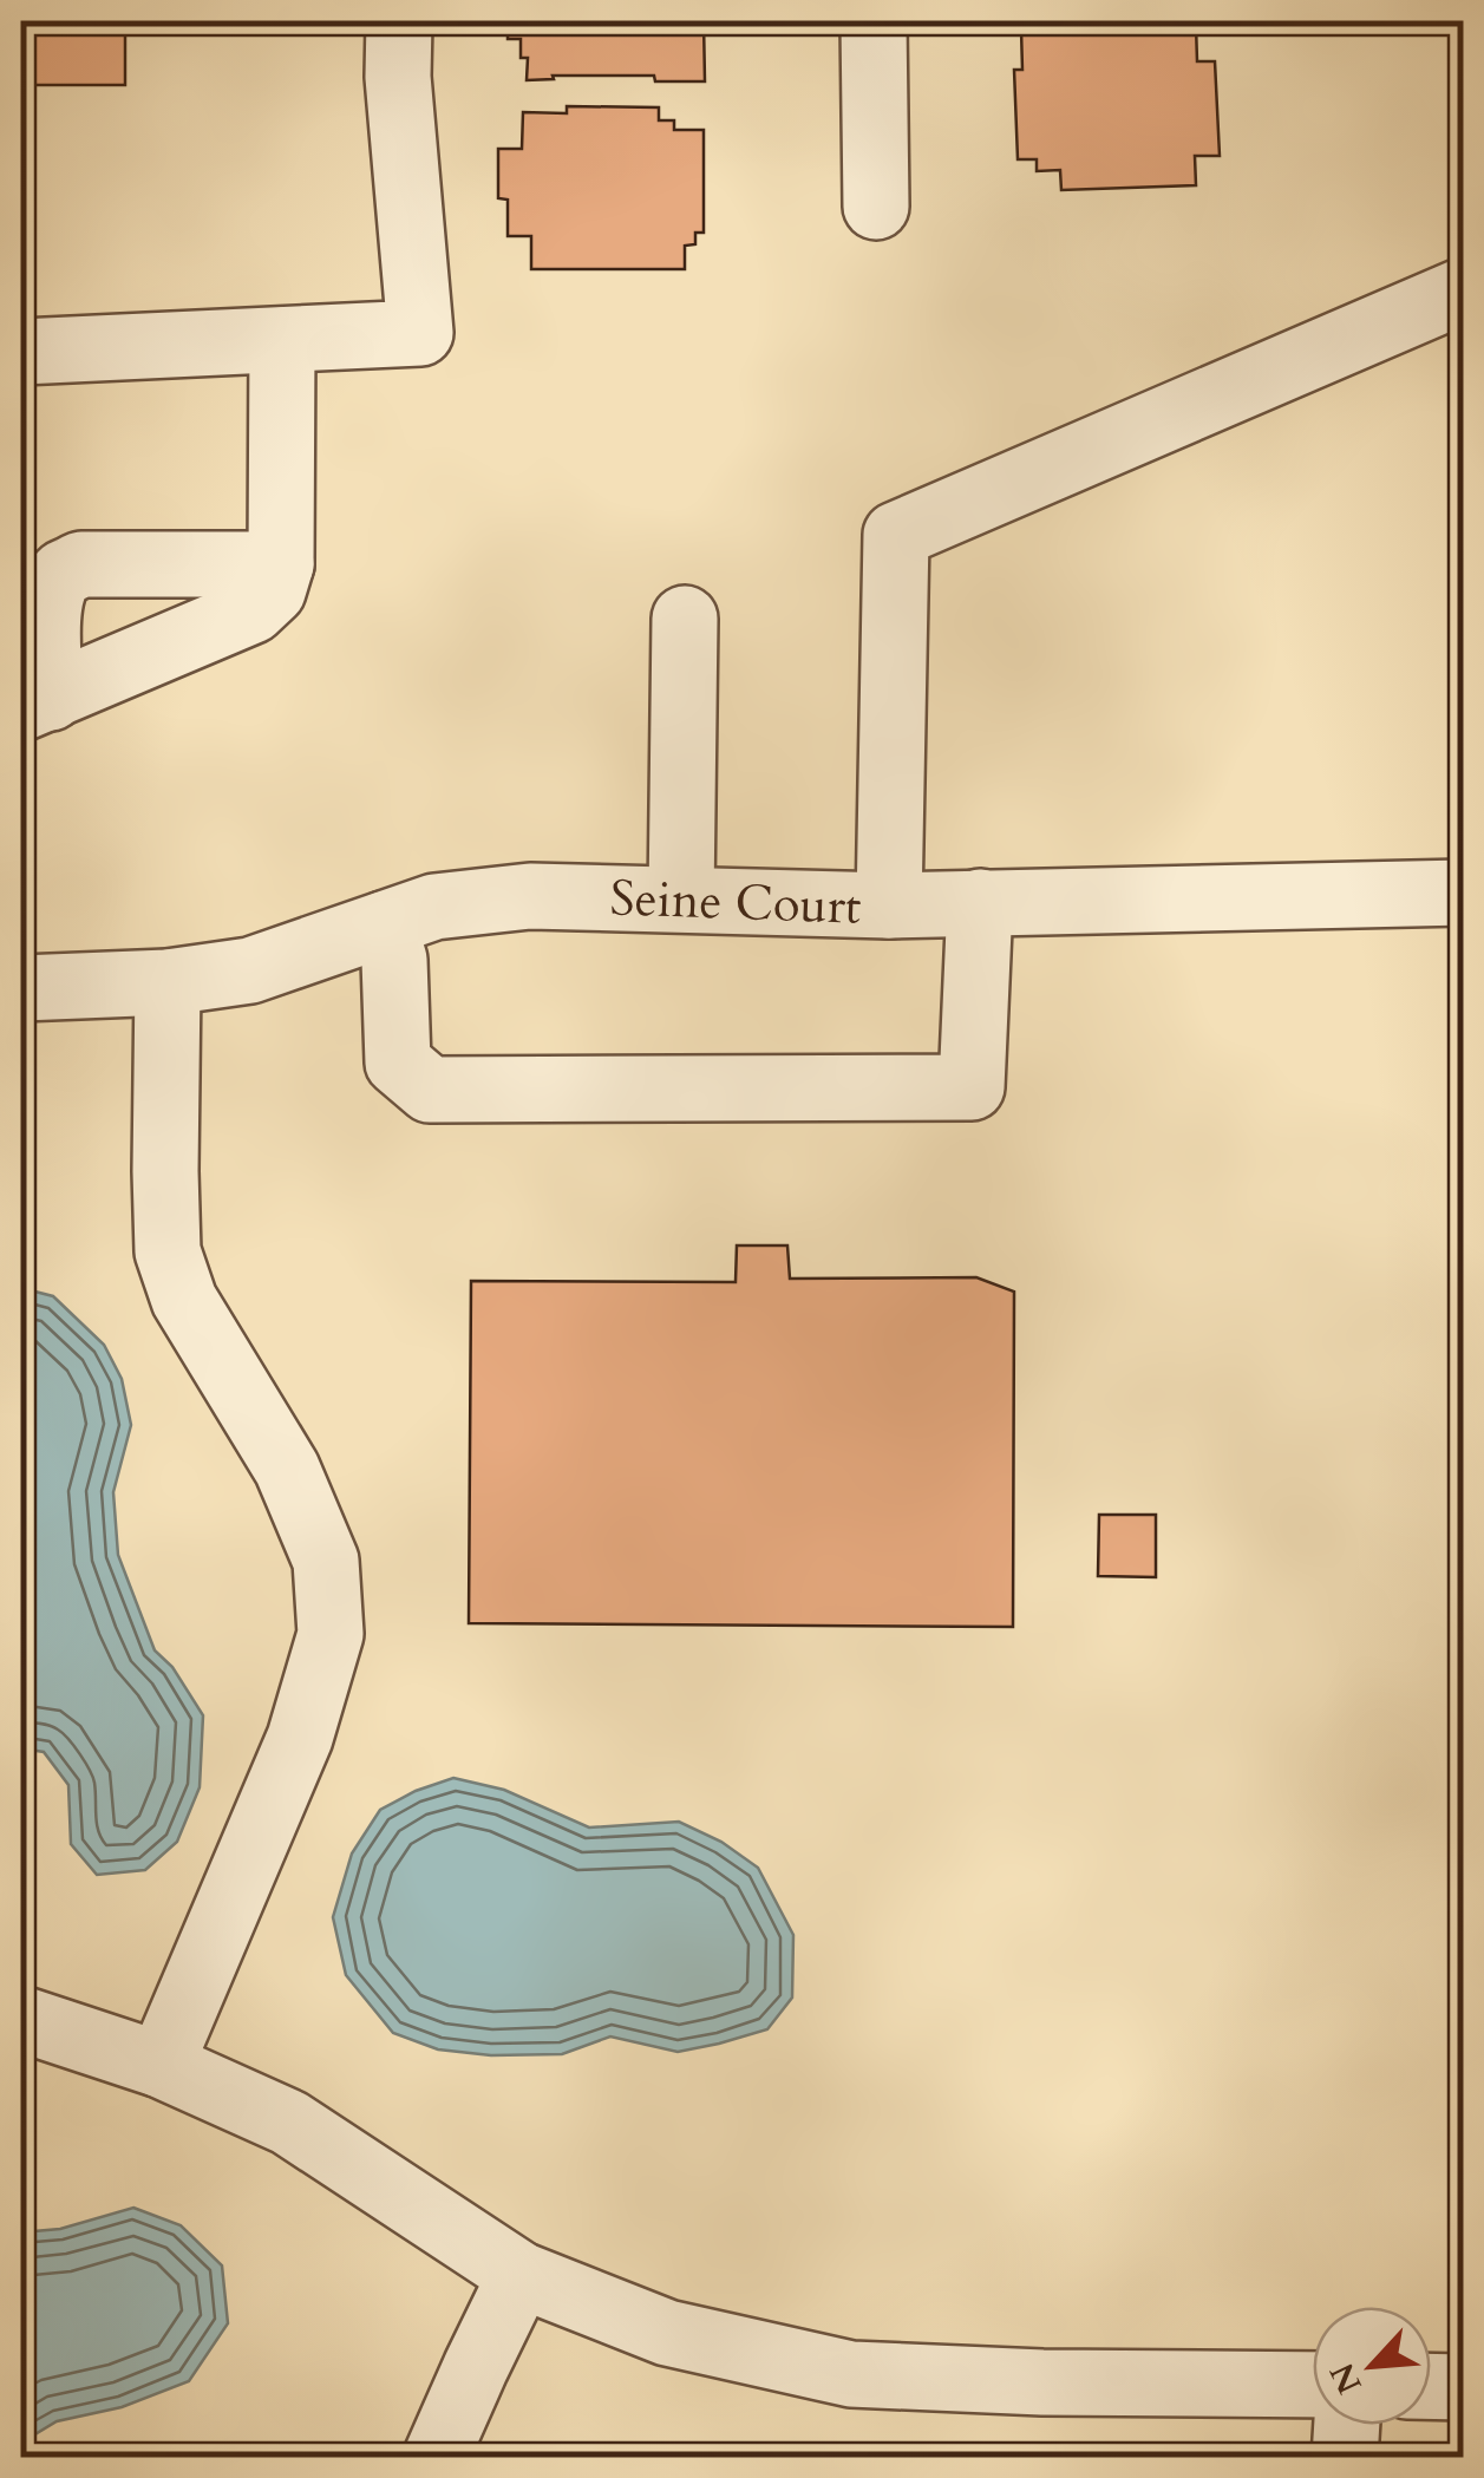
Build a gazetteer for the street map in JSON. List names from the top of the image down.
{
  "streets": {
    "street": ["Seine Court"]
  },
  "north": "bottom left"
}
